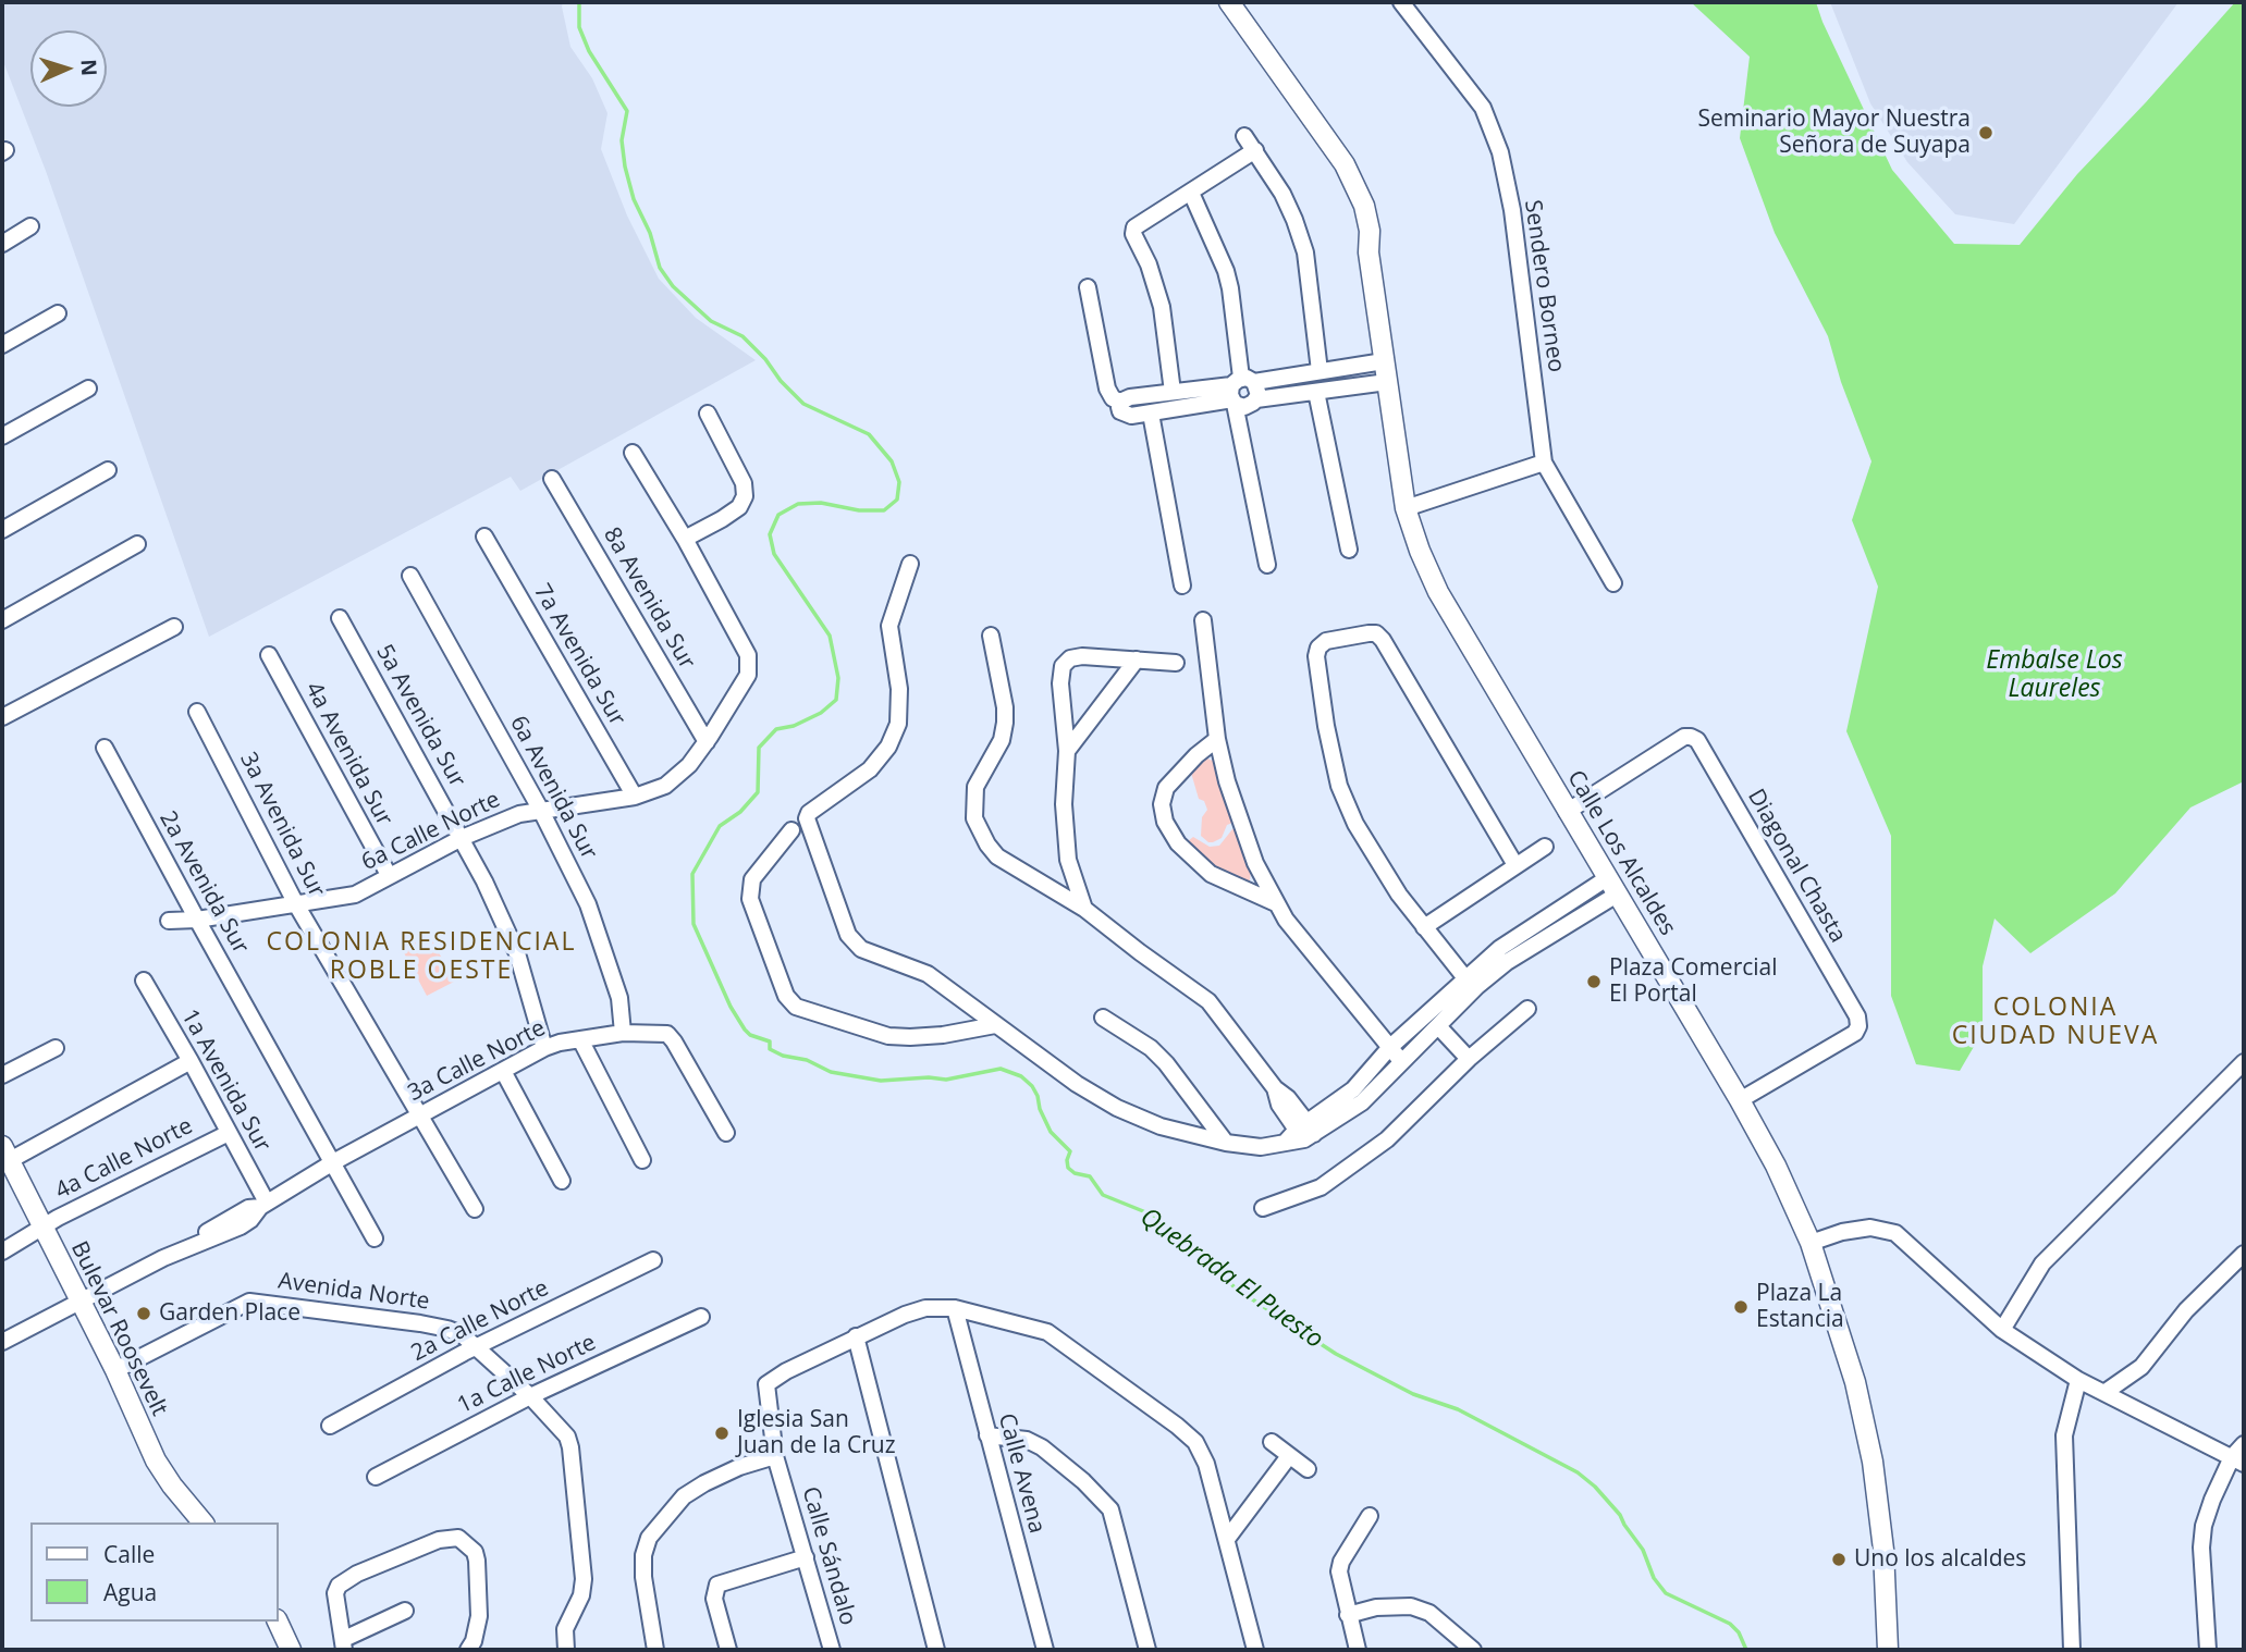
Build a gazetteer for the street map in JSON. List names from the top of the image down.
{
  "streets": {
    "main road": ["Calle Los Alcaldes", "Bulevar Roosevelt"],
    "street": [
      "Sendero Borneo",
      "8a Avenida Sur",
      "7a Avenida Sur",
      "5a Avenida Sur",
      "4a Avenida Sur",
      "6a Avenida Sur",
      "3a Avenida Sur",
      "6a Calle Norte",
      "Diagonal Chasta",
      "2a Avenida Sur",
      "3a Calle Norte",
      "1a Avenida Sur",
      "4a Calle Norte",
      "Avenida Norte",
      "2a Calle Norte",
      "1a Calle Norte",
      "Calle Avena",
      "Calle Sándalo"
    ]
  },
  "crossings": [
    ["8a Avenida Sur", "6a Calle Norte"],
    ["7a Avenida Sur", "6a Calle Norte"],
    ["5a Avenida Sur", "6a Calle Norte"],
    ["5a Avenida Sur", "3a Calle Norte"],
    ["4a Avenida Sur", "6a Calle Norte"],
    ["6a Avenida Sur", "6a Calle Norte"],
    ["6a Avenida Sur", "3a Calle Norte"],
    ["3a Avenida Sur", "6a Calle Norte"],
    ["3a Avenida Sur", "3a Calle Norte"],
    ["6a Calle Norte", "2a Avenida Sur"],
    ["Calle Los Alcaldes", "Diagonal Chasta"],
    ["2a Avenida Sur", "3a Calle Norte"],
    ["3a Calle Norte", "1a Avenida Sur"],
    ["3a Calle Norte", "Bulevar Roosevelt"],
    ["1a Avenida Sur", "4a Calle Norte"],
    ["4a Calle Norte", "Bulevar Roosevelt"],
    ["Avenida Norte", "2a Calle Norte"],
    ["Avenida Norte", "Bulevar Roosevelt"],
    ["Avenida Norte", "1a Calle Norte"]
  ],
  "districts": ["COLONIA RESIDENCIAL ROBLE OESTE", "COLONIA CIUDAD NUEVA"],
  "water": ["Embalse Los Laureles", "Quebrada El Puesto"],
  "places": [
    "Seminario Mayor Nuestra Señora de Suyapa",
    "Plaza Comercial El Portal",
    "Plaza La Estancia",
    "Garden Place",
    "Iglesia San Juan de la Cruz",
    "Uno los alcaldes"
  ],
  "legend": ["Calle", "Agua"],
  "north": "right"
}
